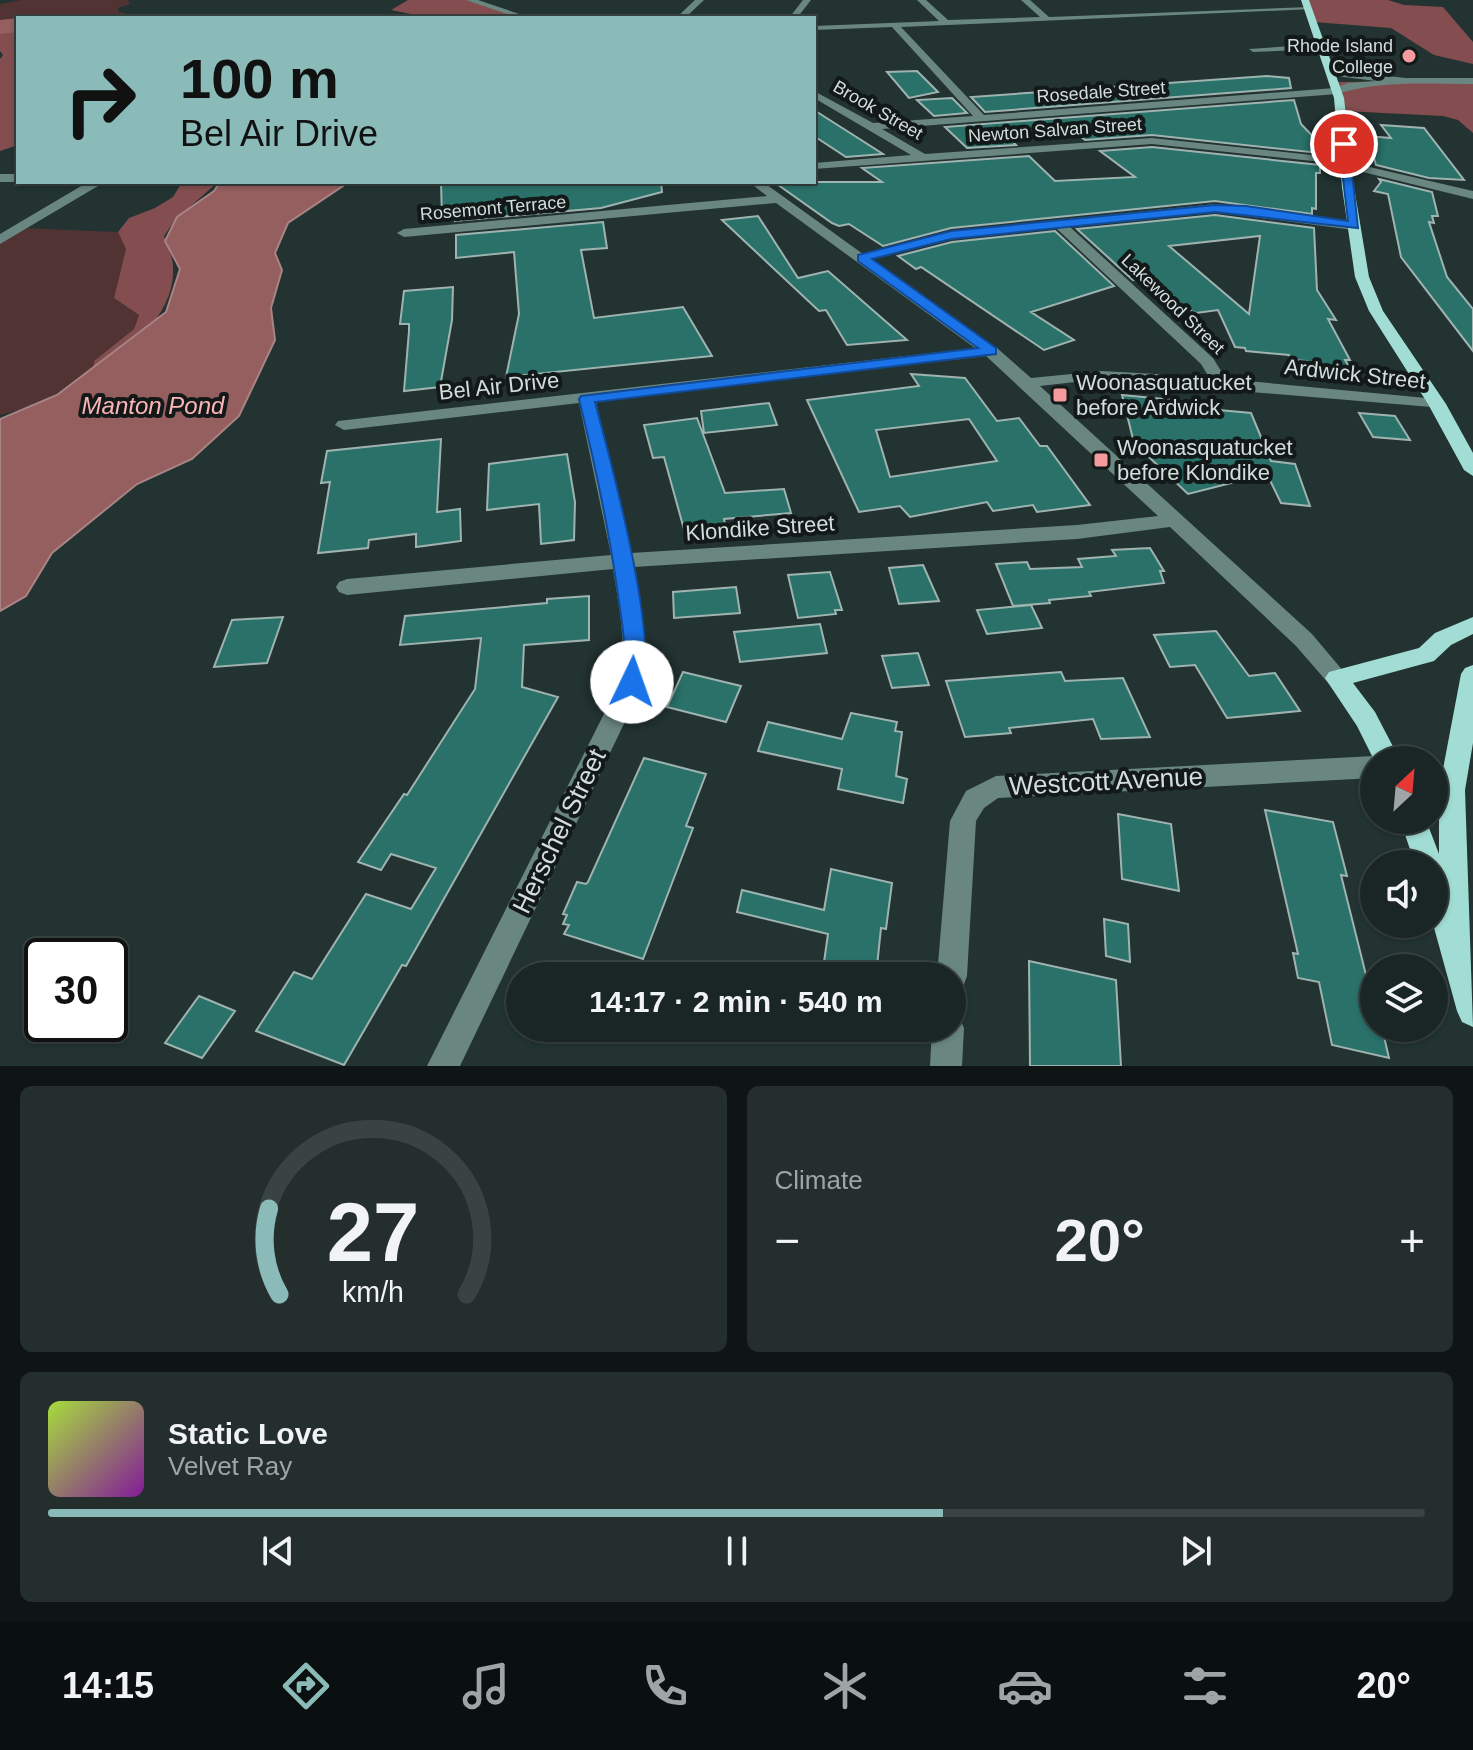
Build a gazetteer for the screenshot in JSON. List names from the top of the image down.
{
  "streets": {
    "street": [
      "Rosedale Street",
      "Brook Street",
      "Newton Salvan Street",
      "Rosemont Terrace",
      "Lakewood Street",
      "Ardwick Street",
      "Bel Air Drive",
      "Klondike Street",
      "Westcott Avenue",
      "Herschel Street"
    ]
  },
  "crossings": [
    ["Rosedale Street", "Brook Street"],
    ["Brook Street", "Newton Salvan Street"],
    ["Lakewood Street", "Ardwick Street"],
    ["Bel Air Drive", "Herschel Street"],
    ["Klondike Street", "Herschel Street"]
  ],
  "water": ["Manton Pond"],
  "places": {
    "other": ["Rhode Island College"],
    "transit": ["Woonasquatucket before Ardwick", "Woonasquatucket before Klondike"]
  },
  "north": "top right",
  "page": {
    "turn": ["100 m", "Bel Air Drive"],
    "limit": "30",
    "trip": "14:17 · 2 min · 540 m",
    "tile": "Climate",
    "heat": ["−", "20°", "+"],
    "song": ["Static Love", "Velvet Ray"],
    "tabs": ["14:15", "20°"],
    "gauge": ["27", "km/h"]
  }
}
